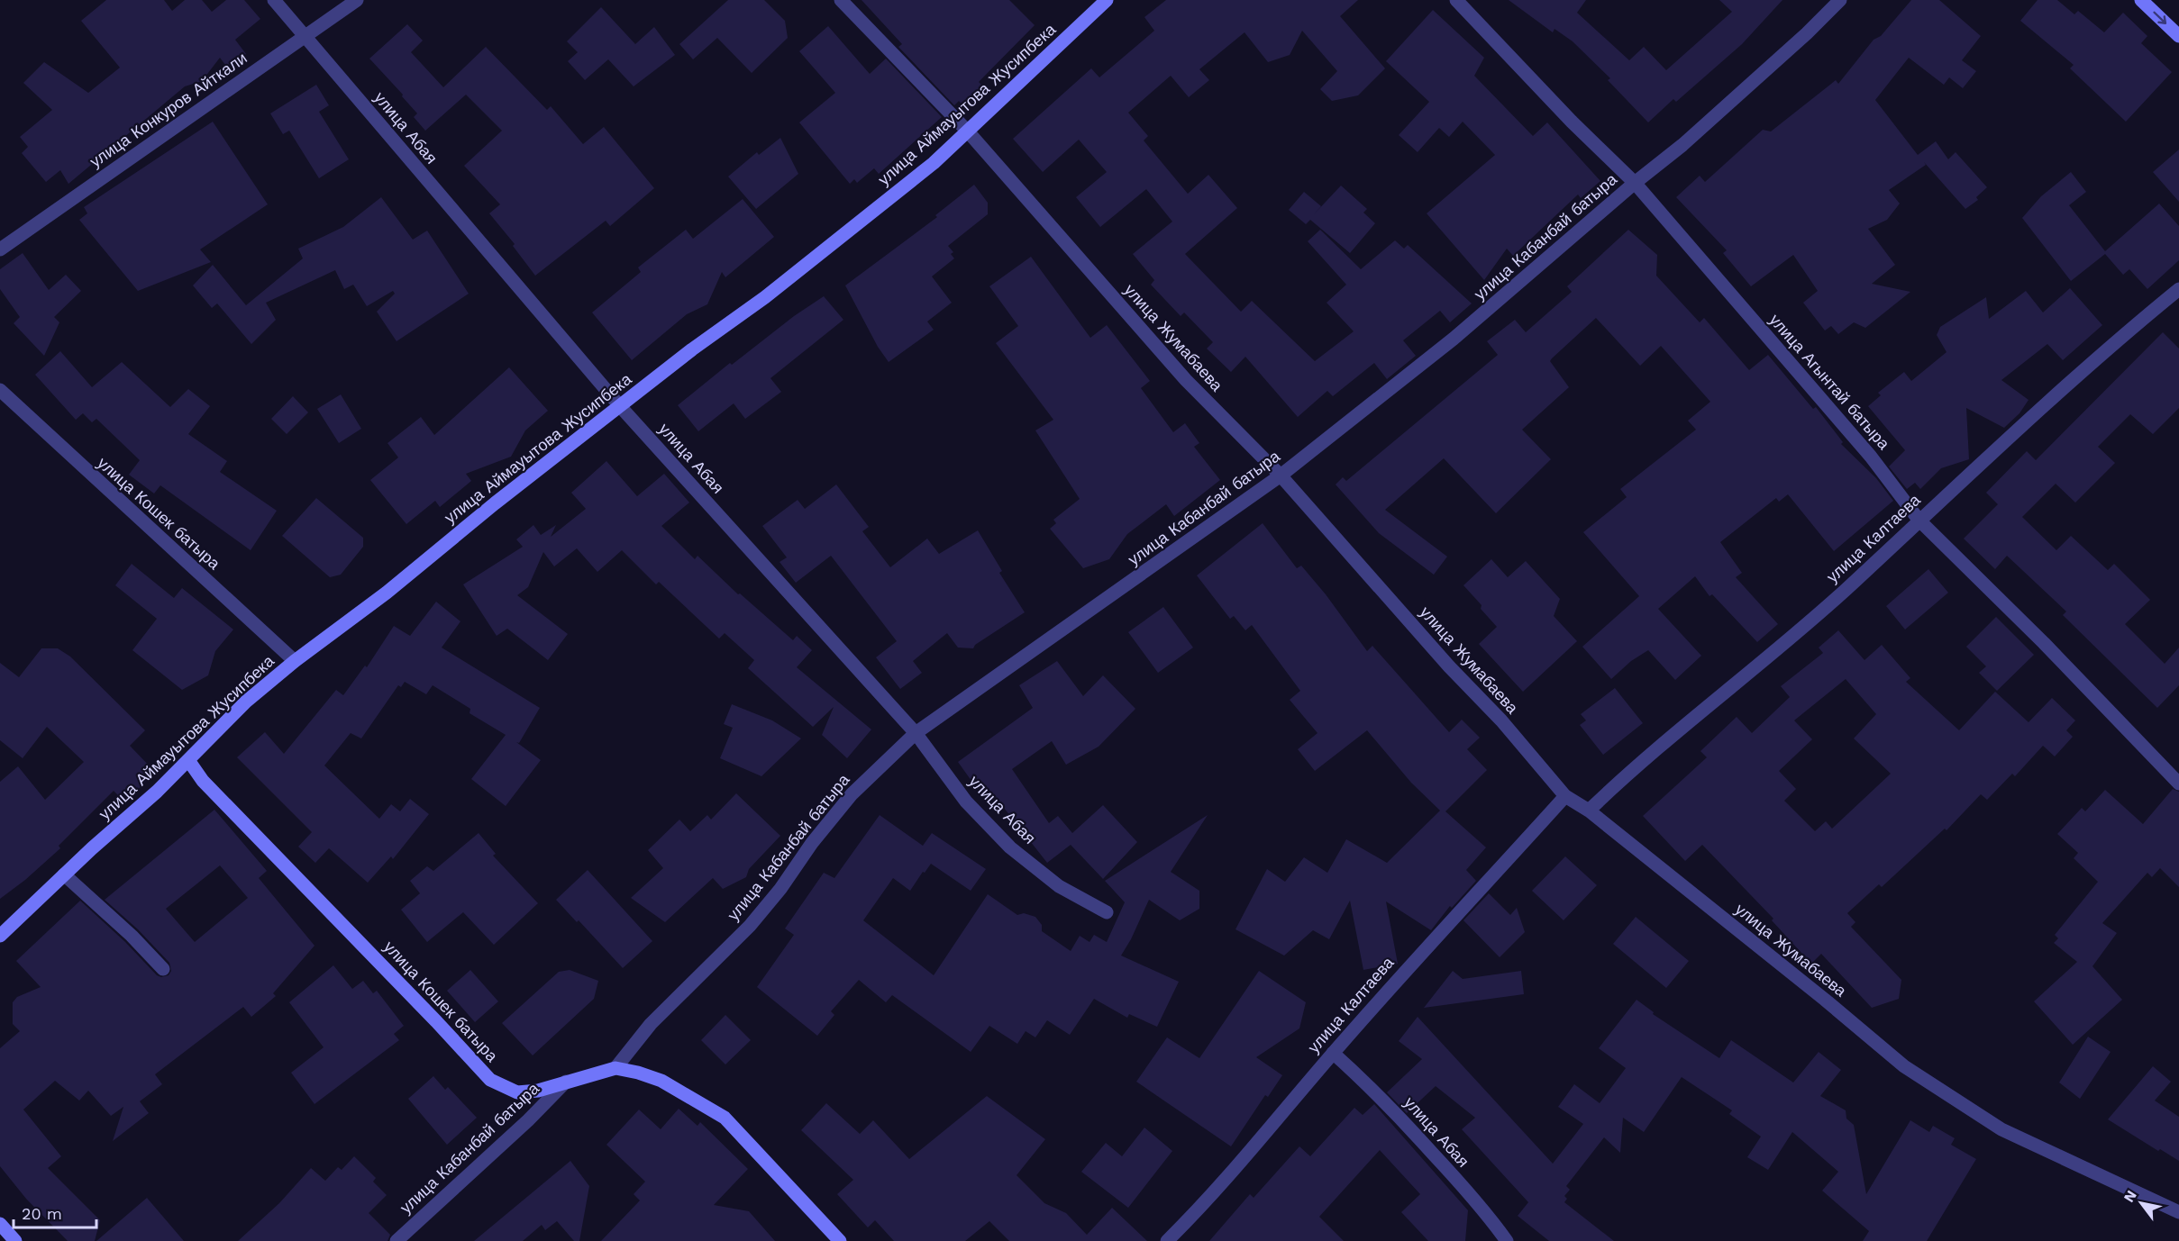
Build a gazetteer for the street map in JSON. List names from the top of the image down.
{
  "streets": {
    "street": [
      "улица Аймауытова Жусипбека",
      "улица Конкуров Айткали",
      "улица Абая",
      "улица Кабанбай батыра",
      "улица Жумабаева",
      "улица Агынтай батыра",
      "улица Кошек батыра",
      "улица Калтаева"
    ]
  },
  "crossings": [
    ["улица Аймауытова Жусипбека", "улица Абая"],
    ["улица Аймауытова Жусипбека", "улица Жумабаева"],
    ["улица Аймауытова Жусипбека", "улица Кошек батыра"],
    ["улица Конкуров Айткали", "улица Абая"],
    ["улица Абая", "улица Кабанбай батыра"],
    ["улица Абая", "улица Калтаева"],
    ["улица Кабанбай батыра", "улица Жумабаева"],
    ["улица Кабанбай батыра", "улица Агынтай батыра"],
    ["улица Кабанбай батыра", "улица Кошек батыра"],
    ["улица Жумабаева", "улица Калтаева"],
    ["улица Агынтай батыра", "улица Калтаева"]
  ],
  "scale_bar": "20 m",
  "north": "top left"
}
